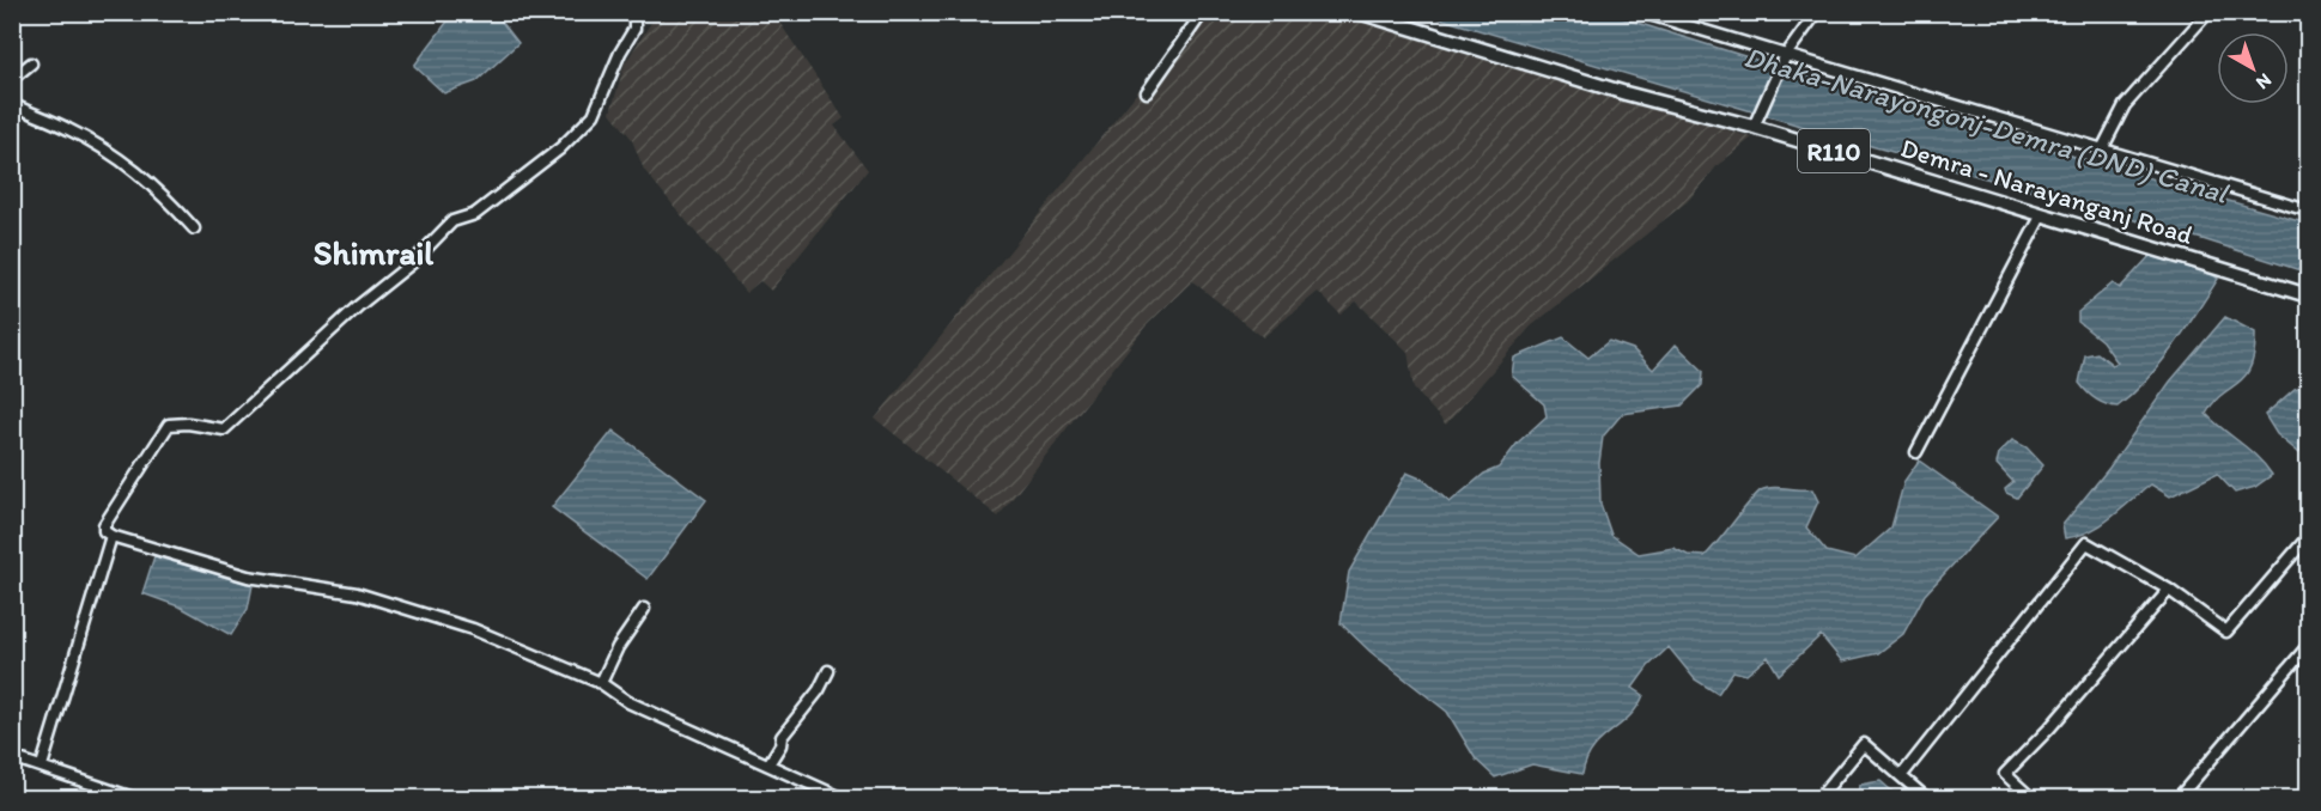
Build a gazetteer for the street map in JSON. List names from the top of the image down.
{
  "streets": {
    "main road": ["R110", "Demra - Narayanganj Road"]
  },
  "districts": ["Shimrail"],
  "water": ["Dhaka-Narayongonj-Demra (DND) Canal"],
  "north": "bottom right"
}
